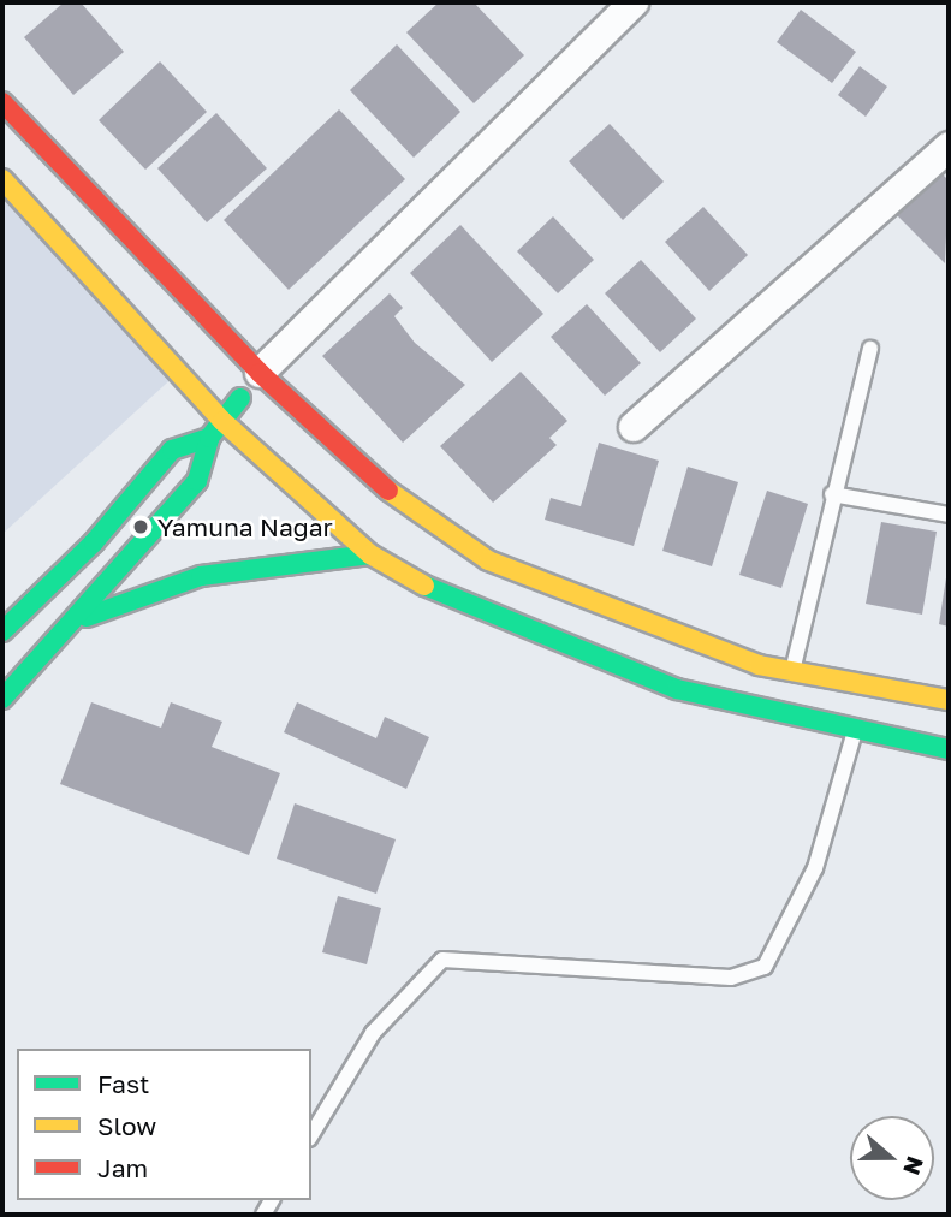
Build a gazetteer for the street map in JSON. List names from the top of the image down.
{
  "places": ["Yamuna Nagar"],
  "legend": ["Fast", "Slow", "Jam"],
  "north": "right"
}
